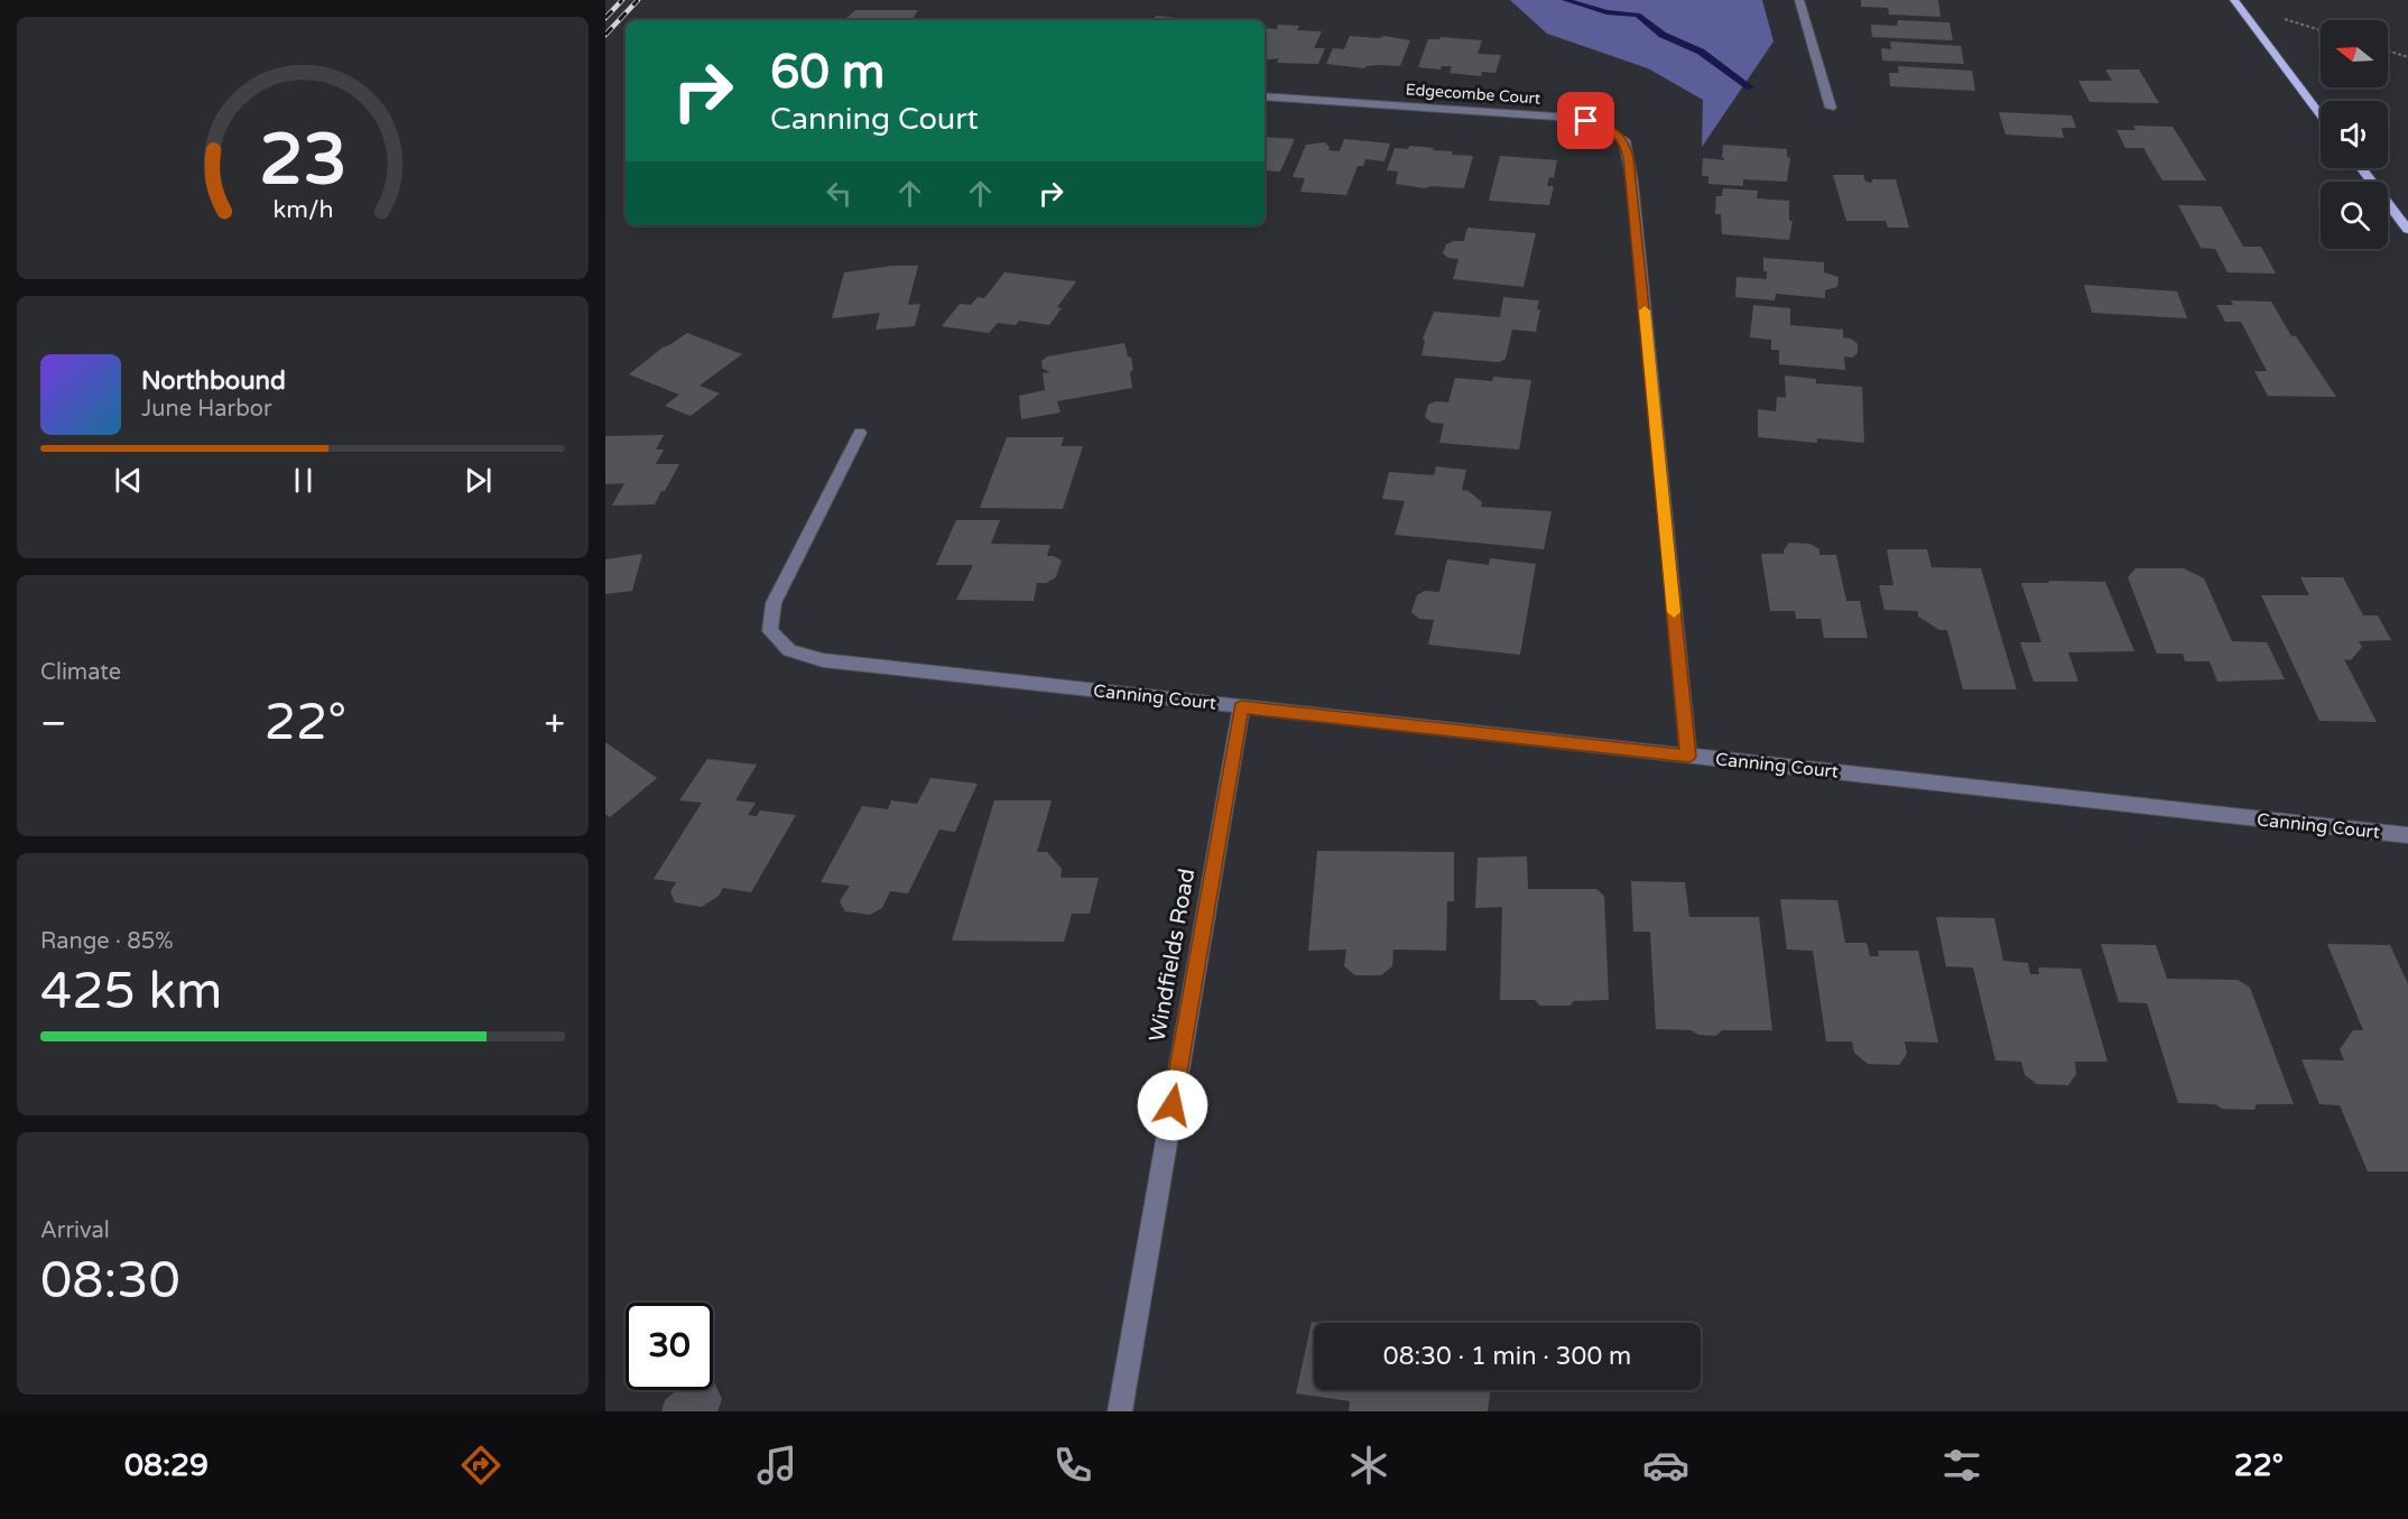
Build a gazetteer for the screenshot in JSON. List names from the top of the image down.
{
  "streets": {
    "street": ["Edgecombe Court", "Canning Court", "Windfields Road"]
  },
  "crossings": [
    ["Edgecombe Court", "Canning Court"],
    ["Canning Court", "Windfields Road"]
  ],
  "north": "left",
  "page": {
    "turn": ["60 m", "Canning Court"],
    "song": ["Northbound", "June Harbor"],
    "tile": [
      "Climate",
      ["Range · 85%", "425 km"],
      ["Arrival", "08:30"]
    ],
    "heat": ["−", "22°", "+"],
    "limit": "30",
    "trip": "08:30 · 1 min · 300 m",
    "tabs": ["08:29", "22°"],
    "gauge": ["23", "km/h"]
  }
}
